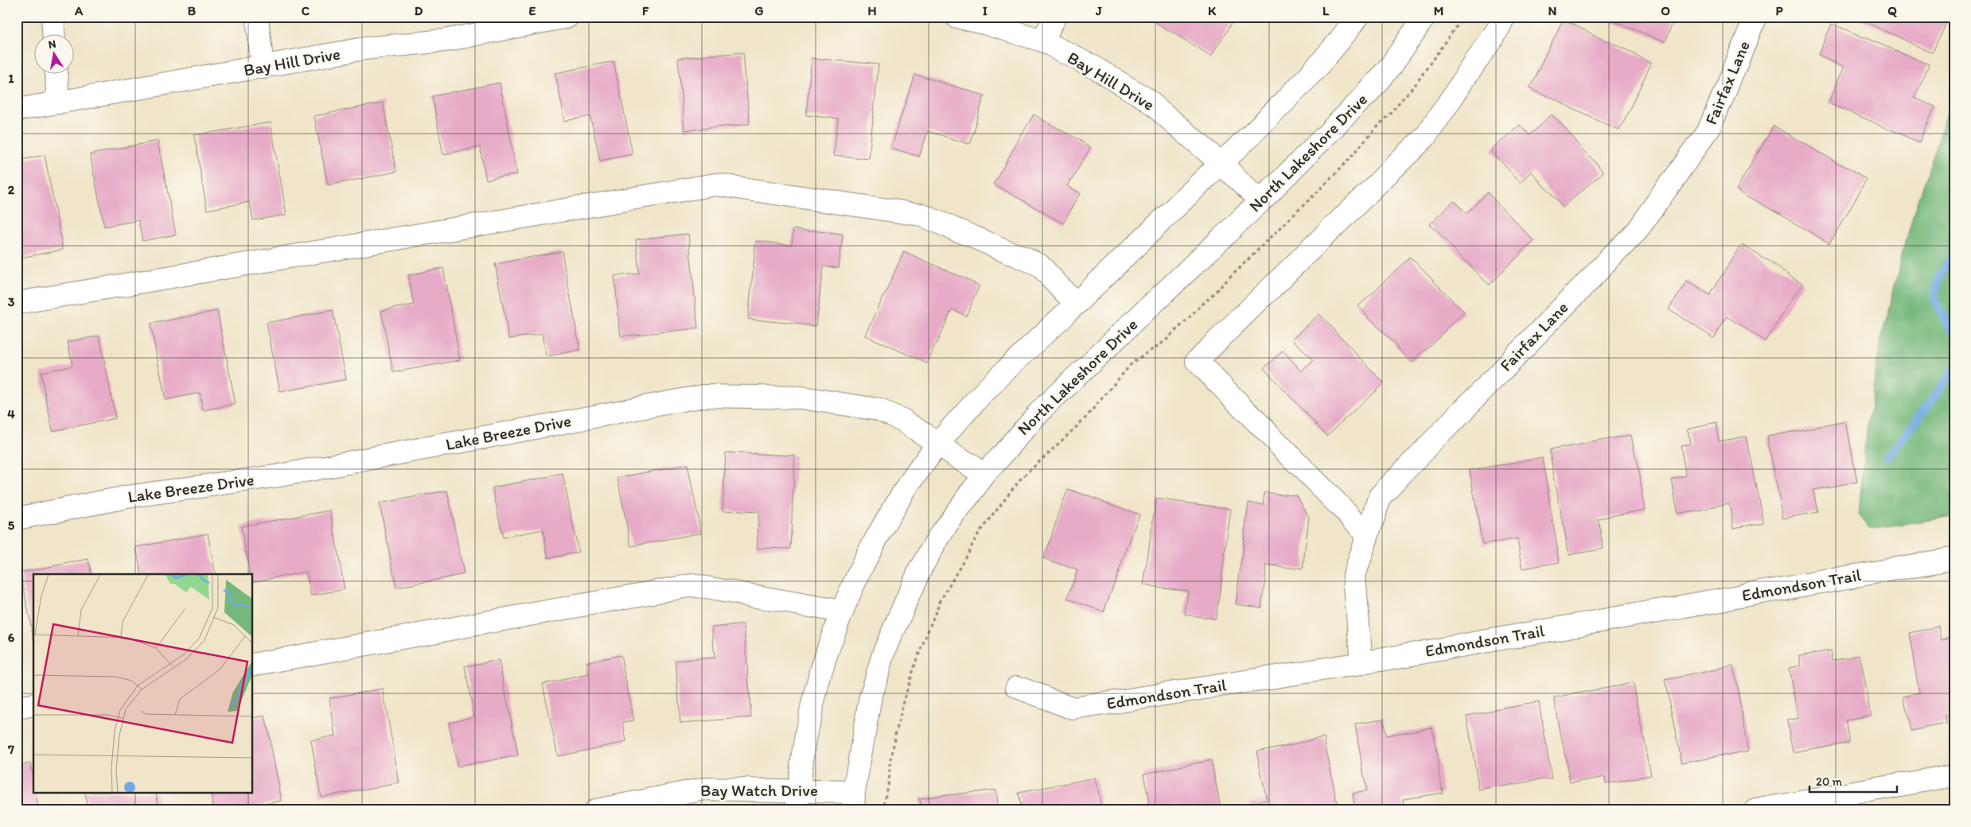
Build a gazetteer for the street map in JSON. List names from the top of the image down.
{
  "streets": {
    "street": [
      "Bay Hill Drive",
      "Fairfax Lane",
      "North Lakeshore Drive",
      "Lake Breeze Drive",
      "Edmondson Trail",
      "Bay Watch Drive"
    ]
  },
  "crossings": [
    ["Bay Hill Drive", "North Lakeshore Drive"],
    ["Fairfax Lane", "Edmondson Trail"],
    ["North Lakeshore Drive", "Lake Breeze Drive"],
    ["North Lakeshore Drive", "Bay Watch Drive"]
  ],
  "scale_bar": "20 m",
  "north": "top",
  "grid": {
    "columns": [
      "A",
      "B",
      "C",
      "D",
      "E",
      "F",
      "G",
      "H",
      "I",
      "J",
      "K",
      "L",
      "M",
      "N",
      "O",
      "P",
      "Q"
    ],
    "rows": [
      "1",
      "2",
      "3",
      "4",
      "5",
      "6",
      "7"
    ]
  }
}
